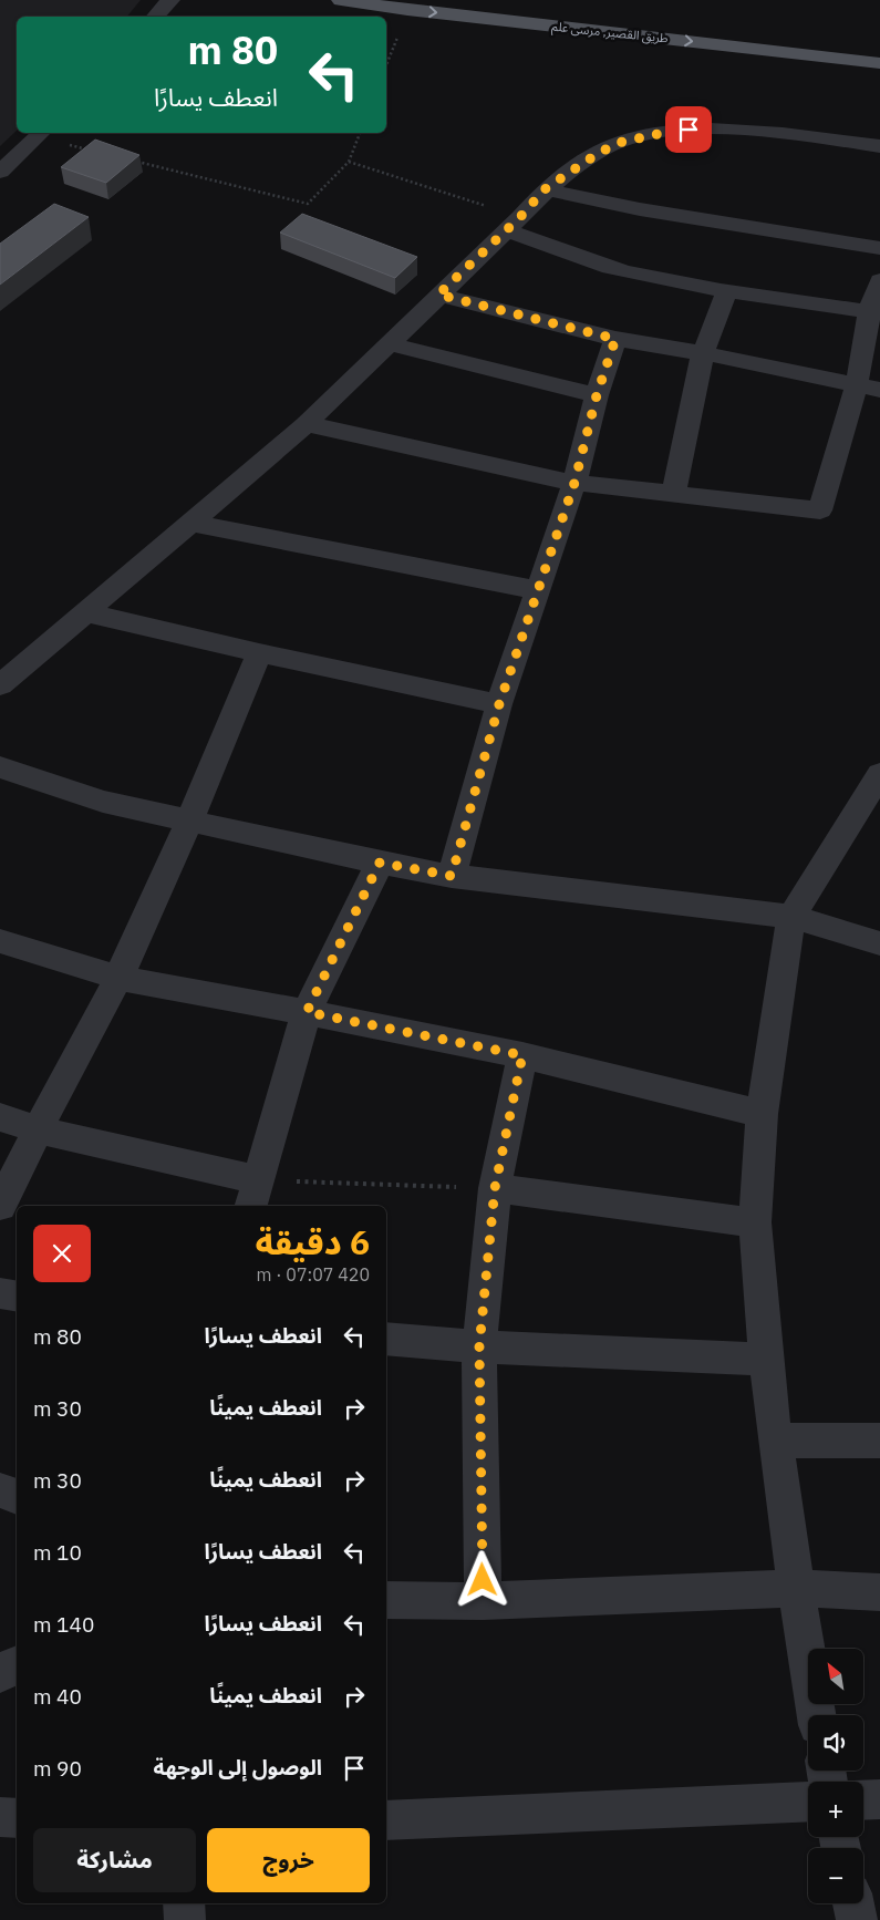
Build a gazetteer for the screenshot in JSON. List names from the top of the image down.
{
  "streets": {
    "main road": ["طريق القصير, مرسى علم"]
  },
  "north": "top left",
  "page": {
    "turn": ["80 m", "انعطف يسارًا"],
    "heading": ["6 دقيقة", "420 m · 07:07"],
    "list": [
      {
        "name": "انعطف يسارًا",
        "value": "80 m"
      },
      {
        "name": "انعطف يمينًا",
        "value": "30 m"
      },
      {
        "name": "انعطف يمينًا",
        "value": "30 m"
      },
      {
        "name": "انعطف يسارًا",
        "value": "10 m"
      },
      {
        "name": "انعطف يسارًا",
        "value": "140 m"
      },
      {
        "name": "انعطف يمينًا",
        "value": "40 m"
      },
      {
        "name": "الوصول إلى الوجهة",
        "value": "90 m"
      }
    ],
    "map_buttons": ["+", "−"],
    "buttons": ["خروج", "مشاركة"]
  }
}
